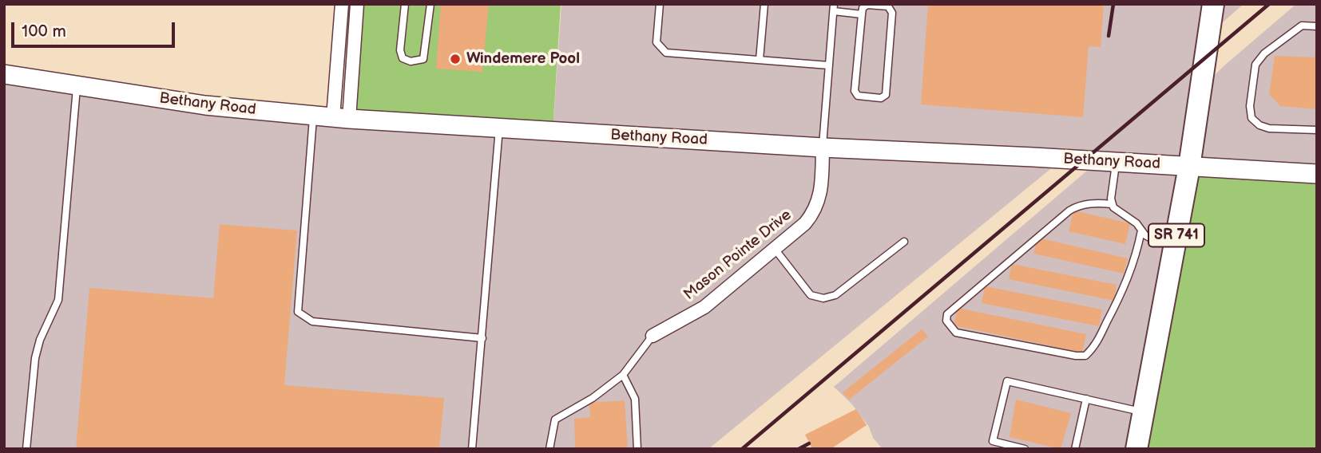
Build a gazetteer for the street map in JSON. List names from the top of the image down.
{
  "streets": {
    "main road": ["Bethany Road", "SR 741"],
    "street": ["Mason Pointe Drive"]
  },
  "crossings": [
    ["Bethany Road", "SR 741"],
    ["Bethany Road", "Mason Pointe Drive"]
  ],
  "places": ["Windemere Pool"],
  "scale_bar": "100 m"
}
